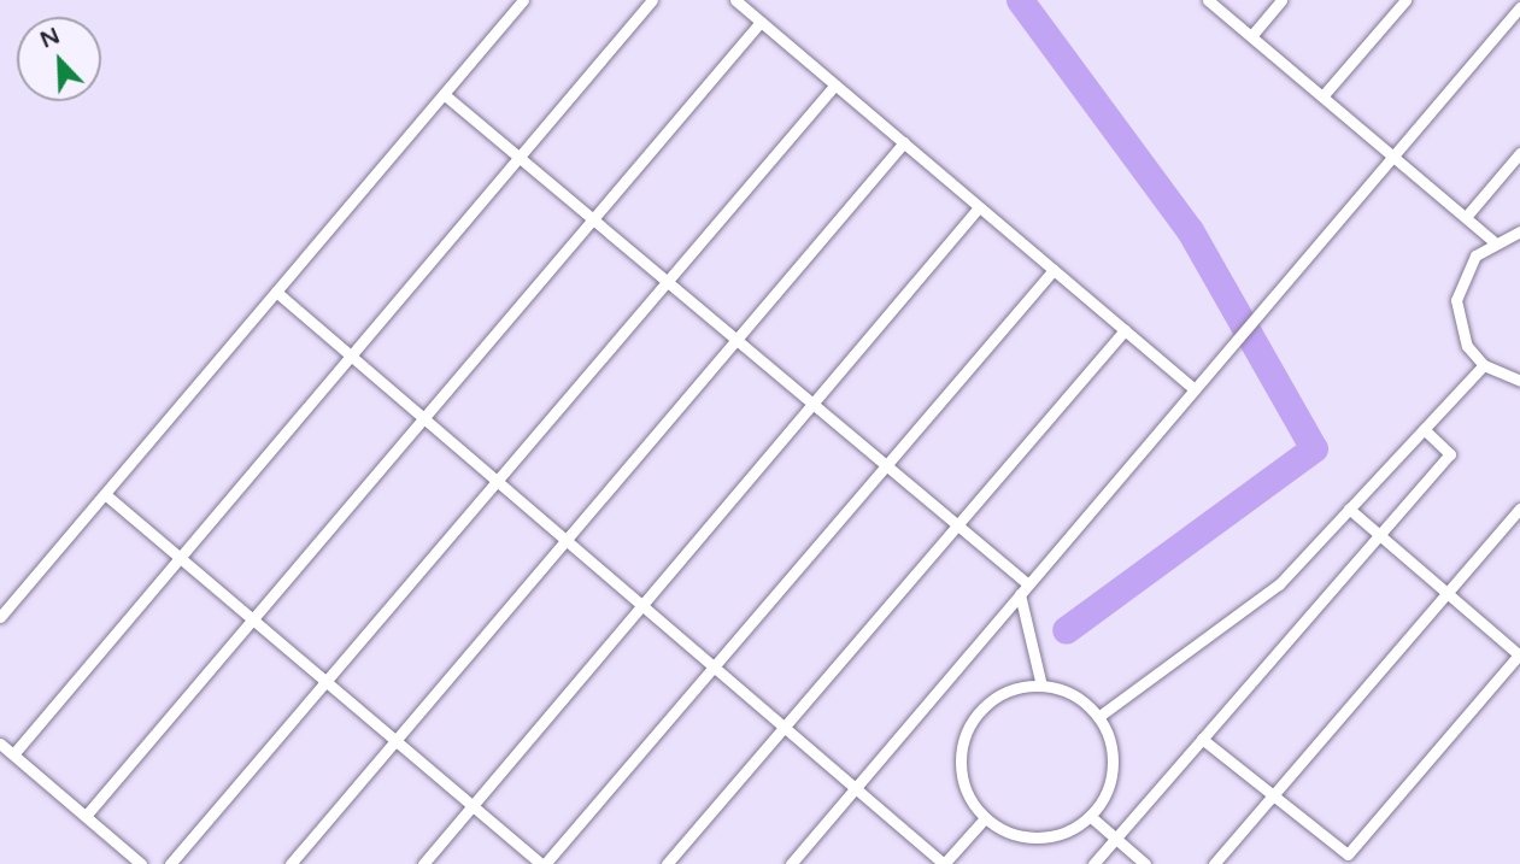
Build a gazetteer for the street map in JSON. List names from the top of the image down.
{
  "north": "top left"
}
